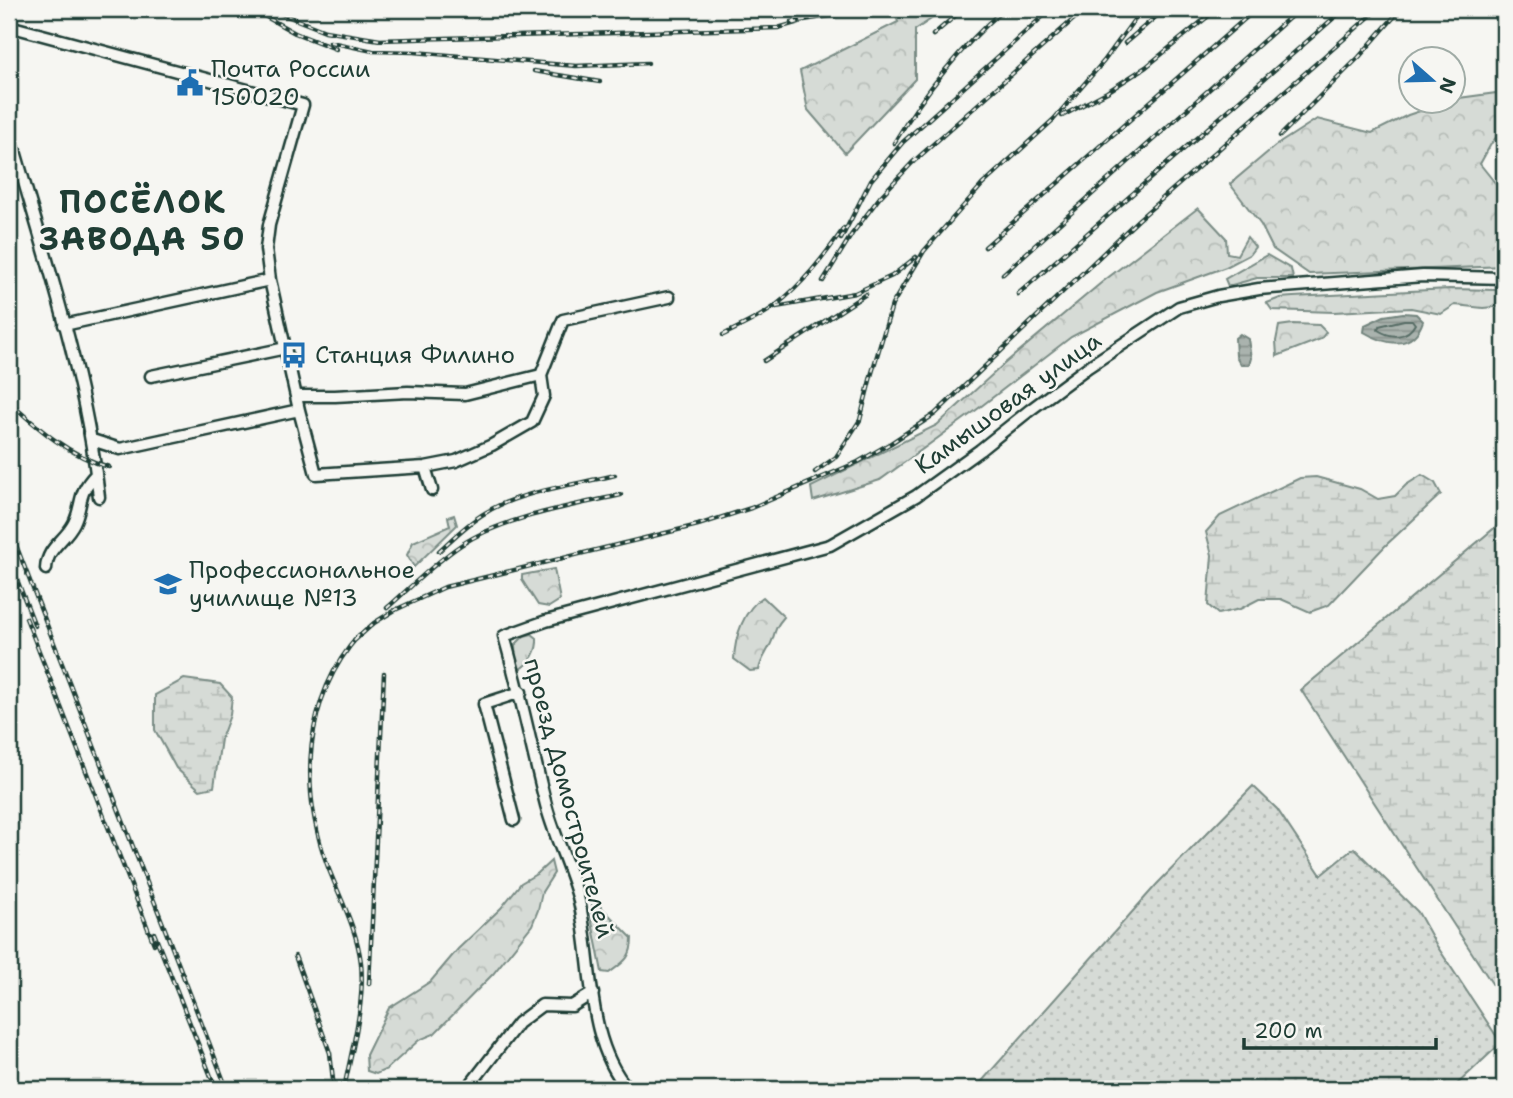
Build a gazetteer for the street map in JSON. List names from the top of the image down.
{
  "streets": {
    "street": ["Камышовая улица", "проезд Домостроителей"]
  },
  "crossings": [
    ["Камышовая улица", "проезд Домостроителей"]
  ],
  "districts": ["ПОСЁЛОК ЗАВОДА 50"],
  "places": {
    "public building": ["Почта России 150020"],
    "bus stop": ["Станция Филино"],
    "school or university": ["Профессиональное училище №13"]
  },
  "scale_bar": "200 m",
  "north": "right"
}
